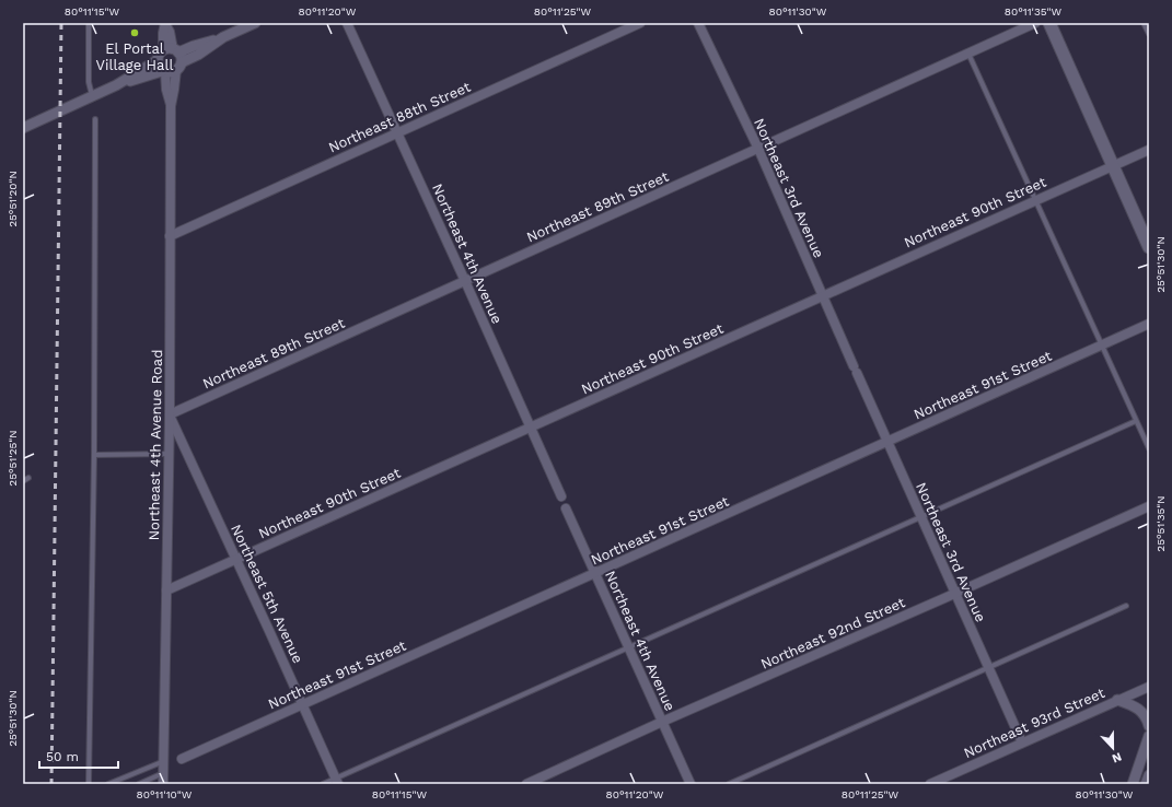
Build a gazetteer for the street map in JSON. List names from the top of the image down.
{
  "streets": {
    "street": [
      "Northeast 88th Street",
      "Northeast 3rd Avenue",
      "Northeast 89th Street",
      "Northeast 90th Street",
      "Northeast 4th Avenue",
      "Northeast 91st Street",
      "Northeast 4th Avenue Road",
      "Northeast 5th Avenue",
      "Northeast 92nd Street",
      "Northeast 93rd Street"
    ]
  },
  "crossings": [
    ["Northeast 88th Street", "Northeast 4th Avenue"],
    ["Northeast 88th Street", "Northeast 4th Avenue Road"],
    ["Northeast 3rd Avenue", "Northeast 89th Street"],
    ["Northeast 3rd Avenue", "Northeast 90th Street"],
    ["Northeast 3rd Avenue", "Northeast 91st Street"],
    ["Northeast 3rd Avenue", "Northeast 92nd Street"],
    ["Northeast 3rd Avenue", "Northeast 93rd Street"],
    ["Northeast 89th Street", "Northeast 4th Avenue"],
    ["Northeast 89th Street", "Northeast 4th Avenue Road"],
    ["Northeast 89th Street", "Northeast 5th Avenue"],
    ["Northeast 90th Street", "Northeast 4th Avenue"],
    ["Northeast 90th Street", "Northeast 4th Avenue Road"],
    ["Northeast 90th Street", "Northeast 5th Avenue"],
    ["Northeast 4th Avenue", "Northeast 91st Street"],
    ["Northeast 4th Avenue", "Northeast 92nd Street"],
    ["Northeast 91st Street", "Northeast 5th Avenue"],
    ["Northeast 4th Avenue Road", "Northeast 5th Avenue"]
  ],
  "places": ["El Portal Village Hall"],
  "scale_bar": "50 m",
  "north": "bottom",
  "coordinates": [
    "80°11'15\"W",
    "80°11'20\"W",
    "80°11'25\"W",
    "80°11'30\"W",
    "80°11'35\"W",
    "25°51'20\"N",
    "25°51'30\"N",
    "25°51'25\"N",
    "25°51'35\"N",
    "80°11'10\"W"
  ]
}
